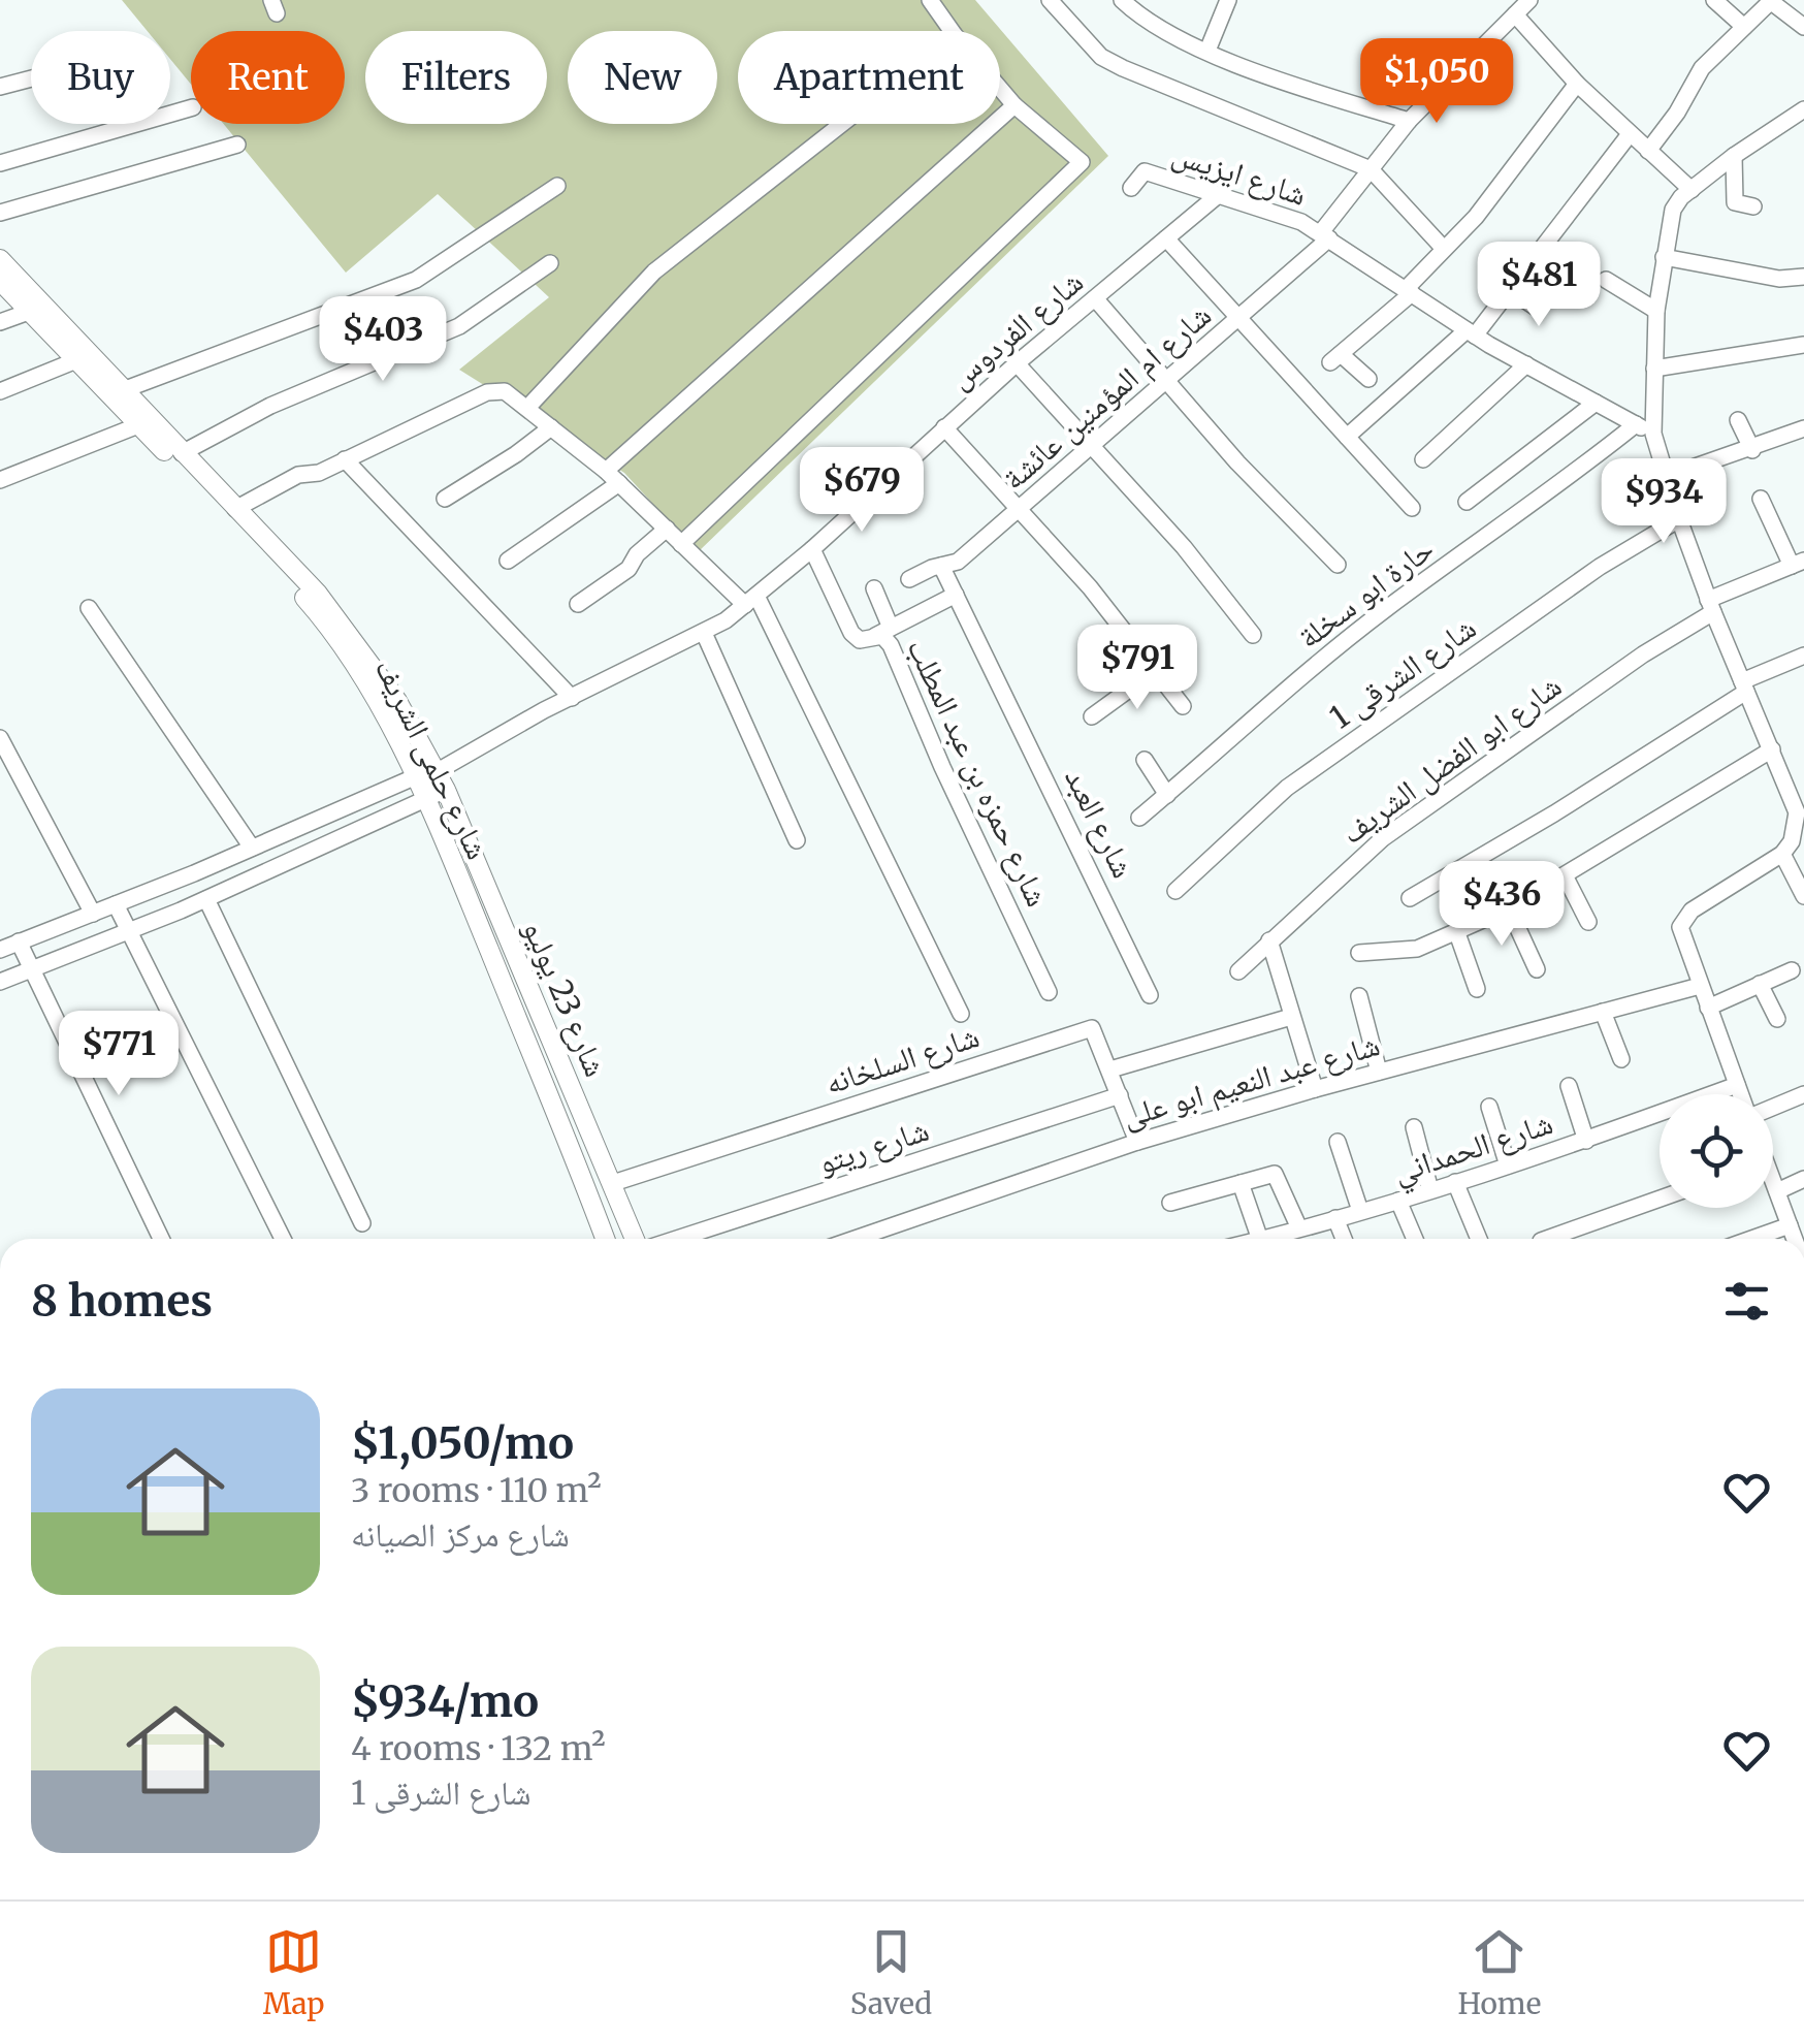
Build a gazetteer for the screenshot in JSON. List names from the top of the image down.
{
  "streets": {
    "street": [
      "شارع ايزيس",
      "شارع الفردوس",
      "شارع ام المؤمنين عائشة",
      "حارة ابو سخلة",
      "شارع الشرقى 1",
      "شارع حلمى الشريف",
      "شارع ابو الفضل الشريف",
      "شارع حمزه بن عبد المطلب",
      "شارع العبد",
      "شارع 23 يوليو",
      "شارع السلخانه",
      "شارع عبد النعيم ابو على",
      "شارع ريتو",
      "شارع الحمداني"
    ]
  },
  "crossings": [
    ["شارع ايزيس", "شارع الفردوس"],
    ["شارع ايزيس", "شارع ام المؤمنين عائشة"],
    ["شارع ايزيس", "حارة ابو سخلة"],
    ["شارع الفردوس", "شارع حلمى الشريف"],
    ["شارع الفردوس", "شارع حمزه بن عبد المطلب"],
    ["شارع الفردوس", "شارع 23 يوليو"],
    ["شارع ام المؤمنين عائشة", "شارع العبد"],
    ["شارع حلمى الشريف", "شارع 23 يوليو"],
    ["شارع 23 يوليو", "شارع السلخانه"],
    ["شارع السلخانه", "شارع عبد النعيم ابو على"],
    ["شارع السلخانه", "شارع ريتو"]
  ],
  "page": {
    "chip": [
      "Buy",
      "Rent",
      "Filters",
      "New",
      "Apartment"
    ],
    "price": [
      "$1,050",
      "$481",
      "$403",
      "$679",
      "$934",
      "$791",
      "$436",
      "$771"
    ],
    "heading": "8 homes",
    "list": [
      {
        "name": "$1,050/mo",
        "note": "3 rooms · 110 m² · شارع مركز الصيانه"
      },
      {
        "name": "$934/mo",
        "note": "4 rooms · 132 m² · شارع الشرقى 1"
      }
    ],
    "tabs": ["Map", "Saved", "Home"]
  }
}
